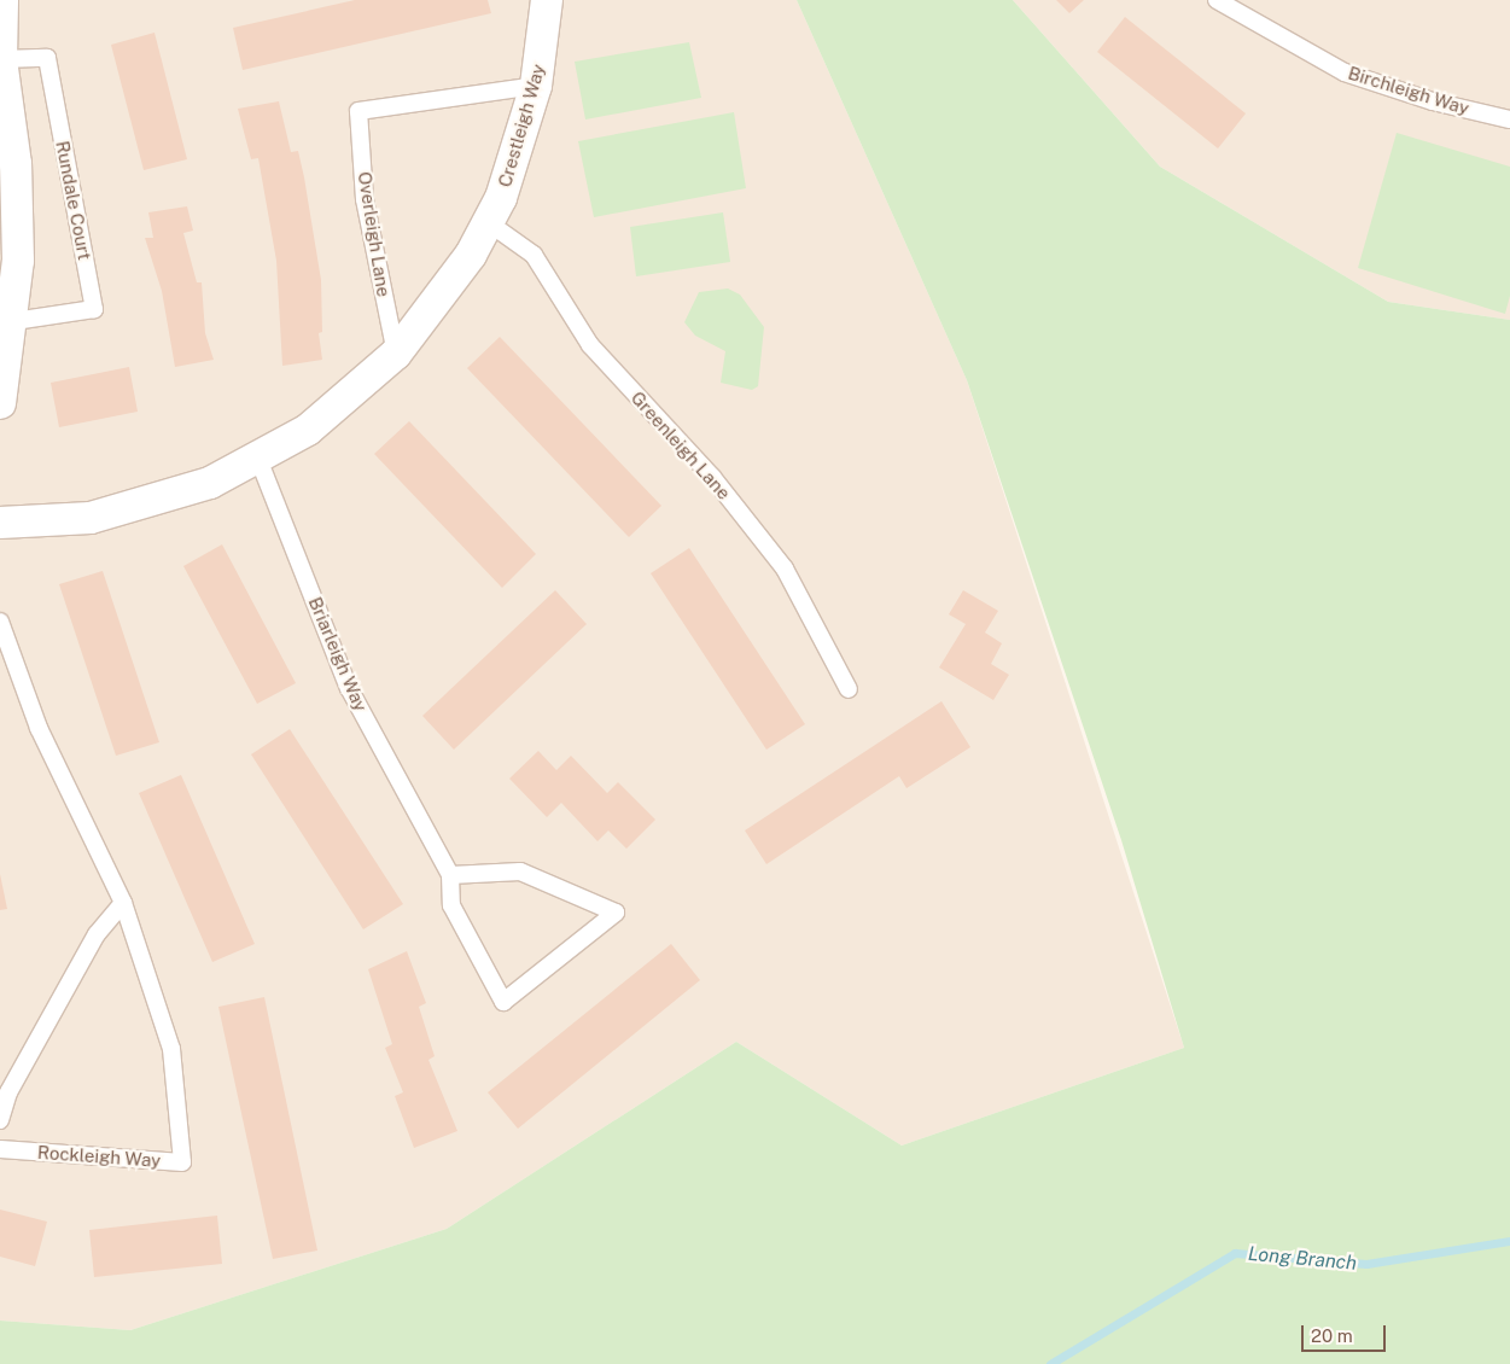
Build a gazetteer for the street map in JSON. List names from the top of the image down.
{
  "streets": {
    "street": ["Crestleigh Way"],
    "lane": [
      "Birchleigh Way",
      "Rundale Court",
      "Overleigh Lane",
      "Greenleigh Lane",
      "Briarleigh Way",
      "Rockleigh Way"
    ]
  },
  "crossings": [
    ["Crestleigh Way", "Overleigh Lane"],
    ["Crestleigh Way", "Greenleigh Lane"],
    ["Crestleigh Way", "Briarleigh Way"]
  ],
  "water": ["Long Branch"],
  "scale_bar": "20 m"
}
